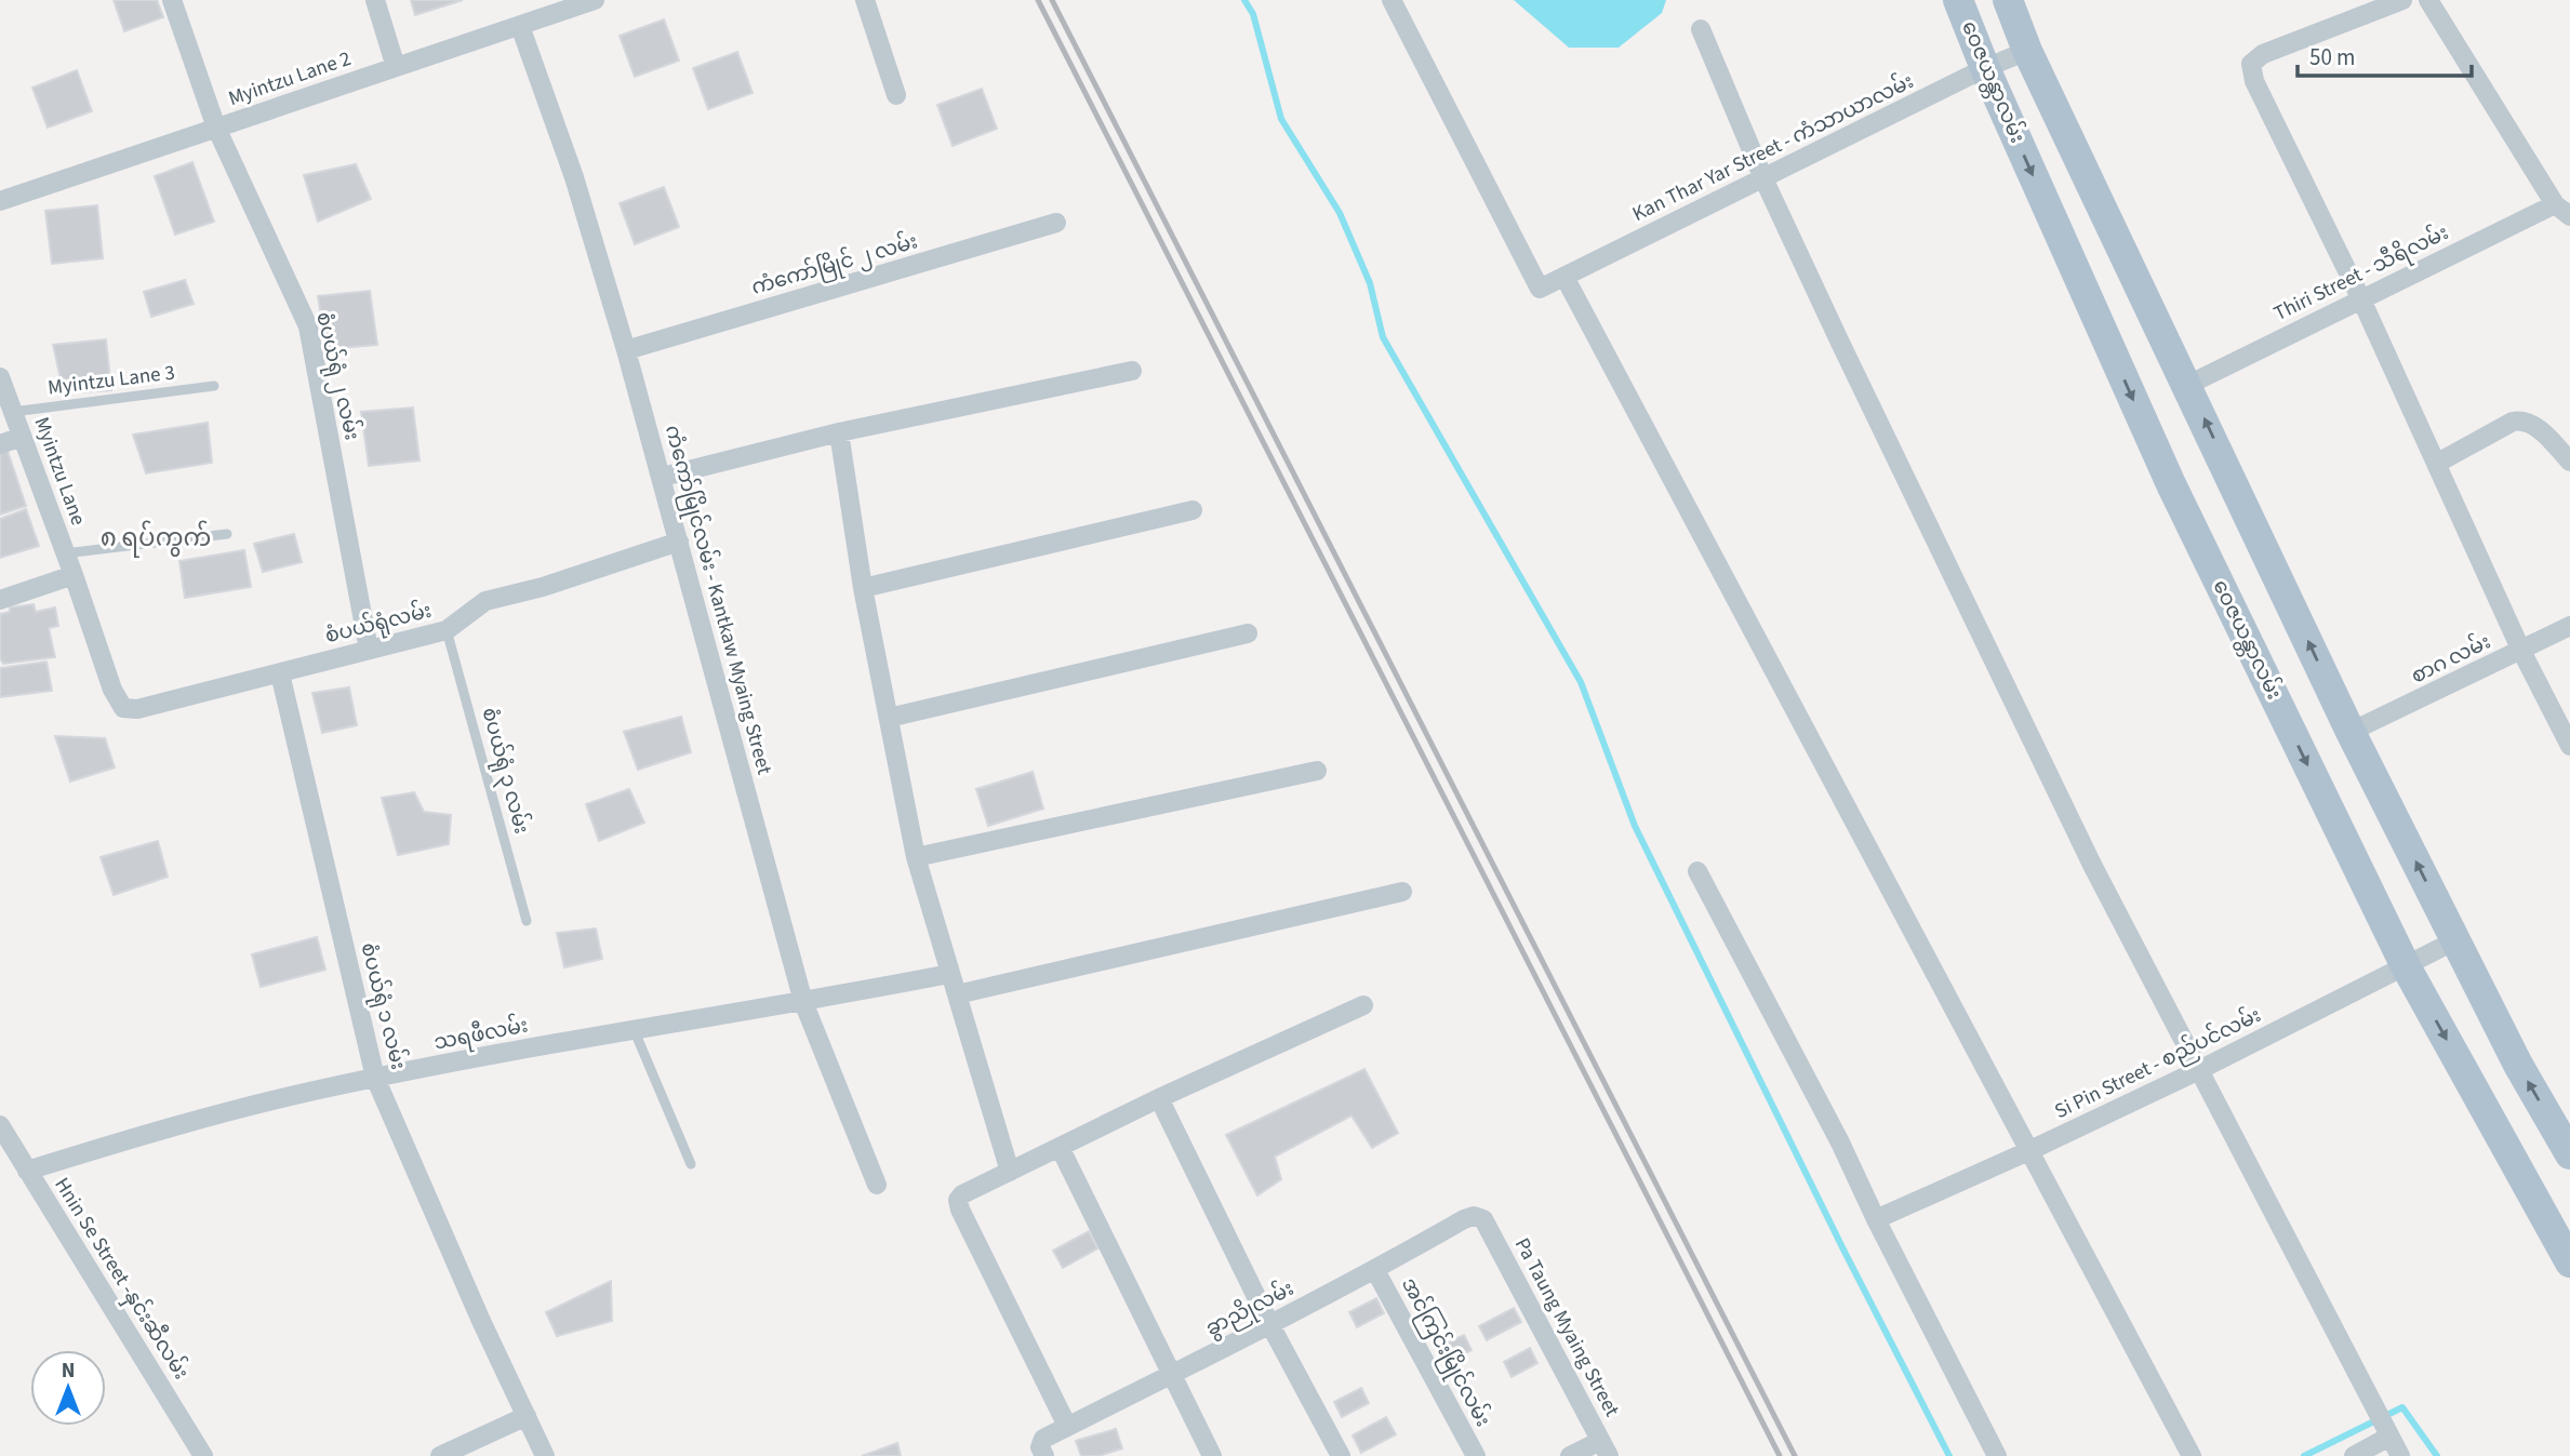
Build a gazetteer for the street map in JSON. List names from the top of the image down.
{
  "streets": {
    "main road": ["ဝေဇယန္တာလမ်း"],
    "street": [
      "Myintzu Lane 2",
      "Kan Thar Yar Street - ကံသာယာလမ်း",
      "ကံကော်မြိုင် ၂ လမ်း",
      "Thiri Street - သီရိလမ်း",
      "စံပယ်ရုံ ၂ လမ်း",
      "Myintzu Lane",
      "ကံကော်မြိုင်လမ်း - Kantkaw Myaing Street",
      "စံပယ်ရုံလမ်း",
      "စာဂ လမ်း",
      "စံပယ်ရုံ ၁ လမ်း",
      "သရဖီလမ်း",
      "Si Pin Street - စည်ပင်လမ်း",
      "Hnin Se Street -နှင်းဆီလမ်း",
      "ခွာညိုလမ်း",
      "Pa Taung Myaing Street",
      "အင်ကြင်းမြိုင်လမ်း"
    ],
    "lane": ["Myintzu Lane 3", "စံပယ်ရုံ ၃ လမ်း"]
  },
  "crossings": [
    ["Myintzu Lane 2", "စံပယ်ရုံ ၂ လမ်း"],
    ["Myintzu Lane 2", "ကံကော်မြိုင်လမ်း - Kantkaw Myaing Street"],
    ["ဝေဇယန္တာလမ်း", "Kan Thar Yar Street - ကံသာယာလမ်း"],
    ["ဝေဇယန္တာလမ်း", "Si Pin Street - စည်ပင်လမ်း"],
    ["ကံကော်မြိုင် ၂ လမ်း", "ကံကော်မြိုင်လမ်း - Kantkaw Myaing Street"],
    ["စံပယ်ရုံ ၂ လမ်း", "စံပယ်ရုံလမ်း"],
    ["Myintzu Lane 3", "Myintzu Lane"],
    ["Myintzu Lane", "စံပယ်ရုံလမ်း"],
    ["ကံကော်မြိုင်လမ်း - Kantkaw Myaing Street", "စံပယ်ရုံလမ်း"],
    ["ကံကော်မြိုင်လမ်း - Kantkaw Myaing Street", "သရဖီလမ်း"],
    ["စံပယ်ရုံလမ်း", "စံပယ်ရုံ ၃ လမ်း"],
    ["စံပယ်ရုံလမ်း", "စံပယ်ရုံ ၁ လမ်း"],
    ["စံပယ်ရုံ ၁ လမ်း", "သရဖီလမ်း"],
    ["သရဖီလမ်း", "Hnin Se Street -နှင်းဆီလမ်း"],
    ["ခွာညိုလမ်း", "Pa Taung Myaing Street"],
    ["ခွာညိုလမ်း", "အင်ကြင်းမြိုင်လမ်း"]
  ],
  "districts": ["၈ ရပ်ကွက်"],
  "scale_bar": "50 m",
  "north": "top"
}
